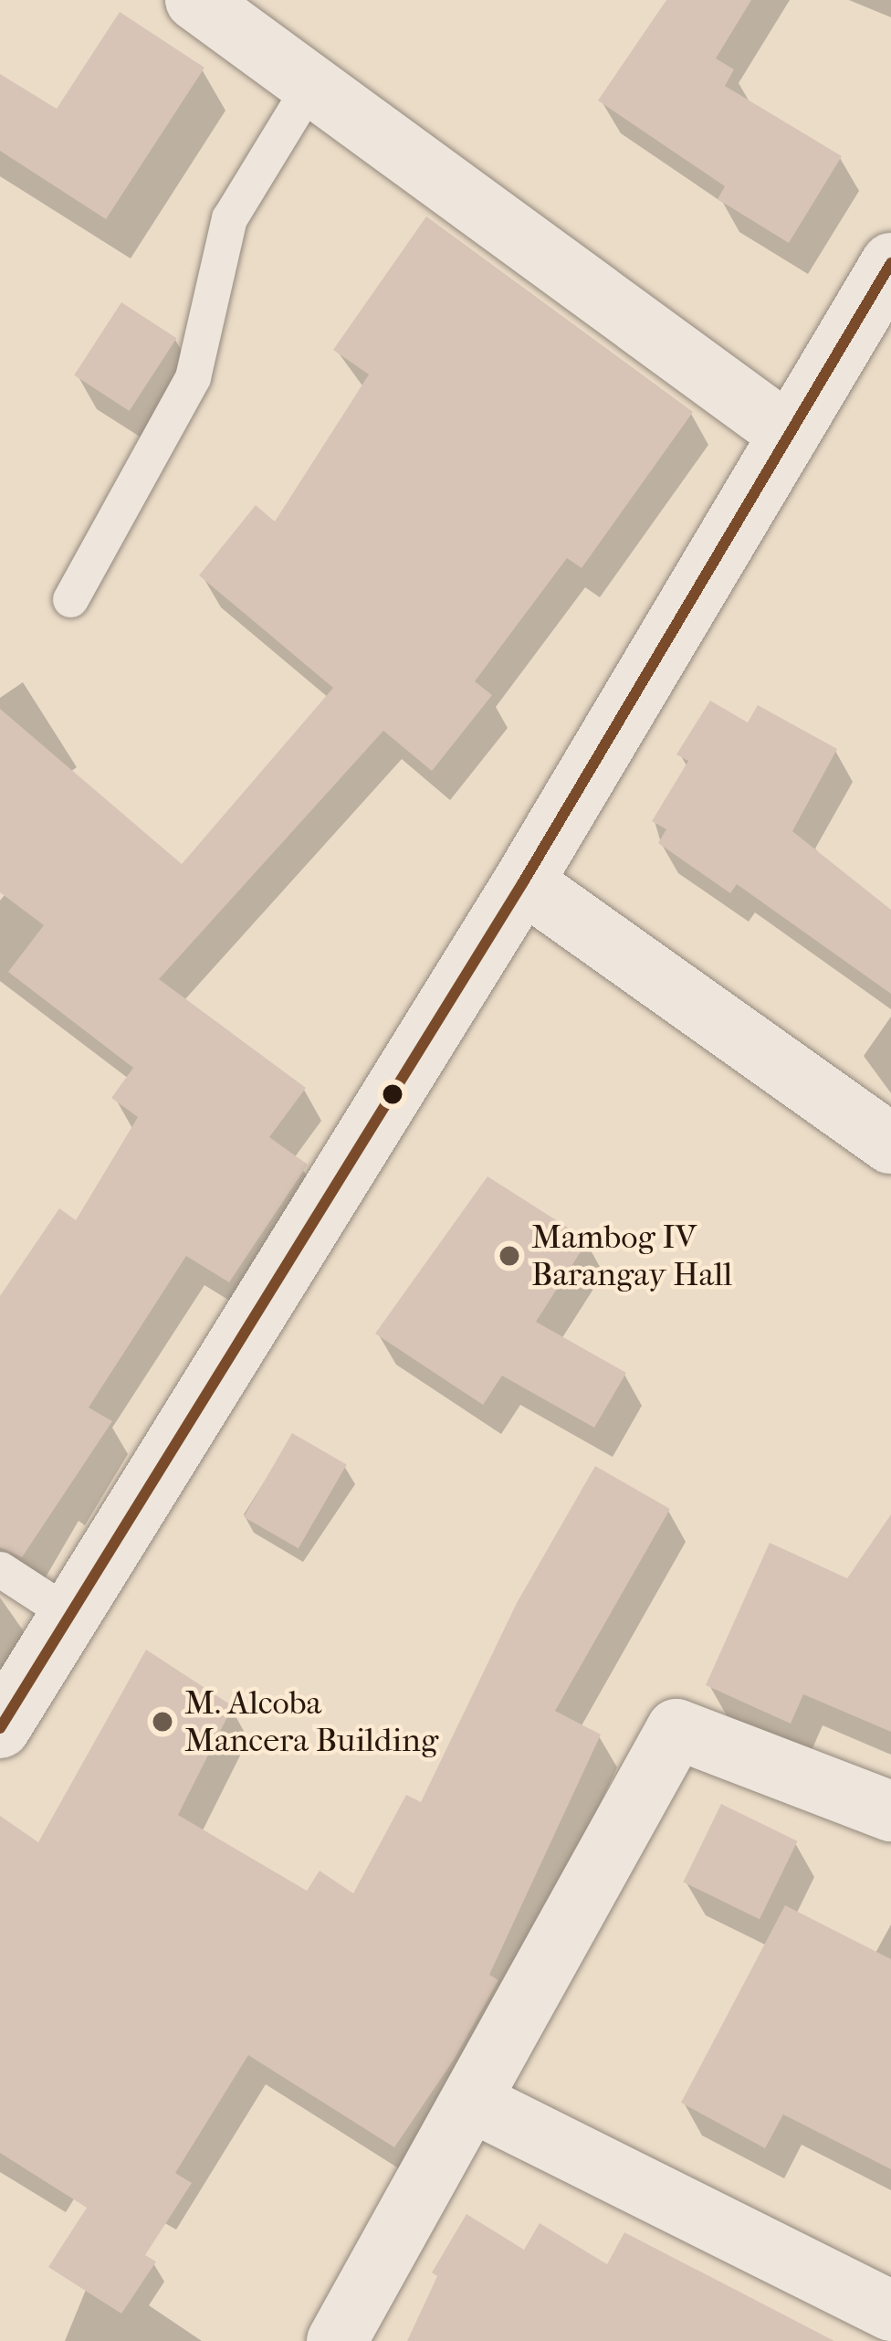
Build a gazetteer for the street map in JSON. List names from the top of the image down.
{
  "places": ["Mambog IV Barangay Hall", "M. Alcoba Mancera Building"]
}
